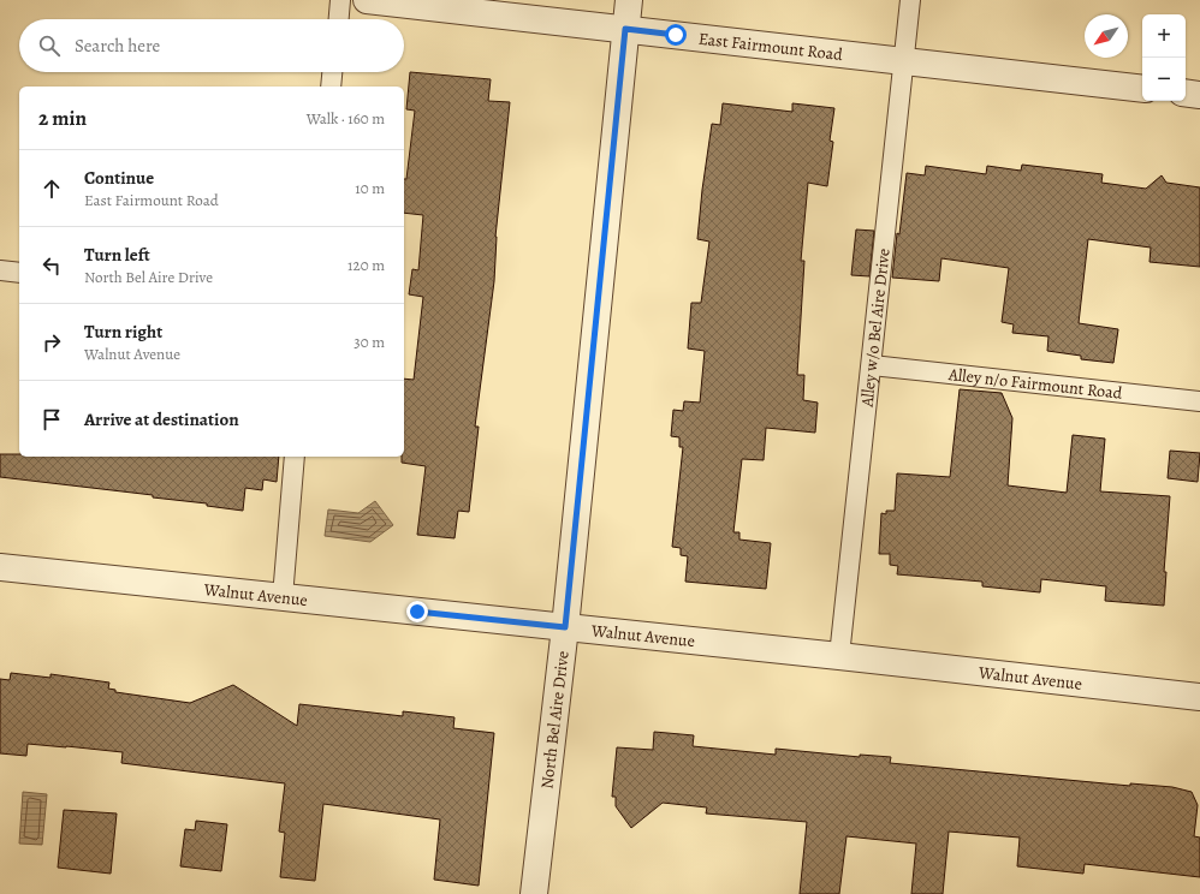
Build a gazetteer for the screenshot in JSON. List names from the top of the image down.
{
  "streets": {
    "street": ["East Fairmount Road", "Walnut Avenue", "North Bel Aire Drive"],
    "lane": ["Alley w/o Bel Aire Drive", "Alley n/o Fairmount Road"]
  },
  "crossings": [
    ["East Fairmount Road", "Alley w/o Bel Aire Drive"],
    ["East Fairmount Road", "North Bel Aire Drive"],
    ["Alley w/o Bel Aire Drive", "Alley n/o Fairmount Road"],
    ["Alley w/o Bel Aire Drive", "Walnut Avenue"],
    ["Walnut Avenue", "North Bel Aire Drive"]
  ],
  "north": "bottom left",
  "page": {
    "map_buttons": ["+", "−"],
    "search": "Search here",
    "heading": ["2 min", "Walk · 160 m"],
    "list": [
      ["Continue", "East Fairmount Road", "10 m"],
      ["Turn left", "North Bel Aire Drive", "120 m"],
      ["Turn right", "Walnut Avenue", "30 m"],
      "Arrive at destination"
    ]
  }
}
